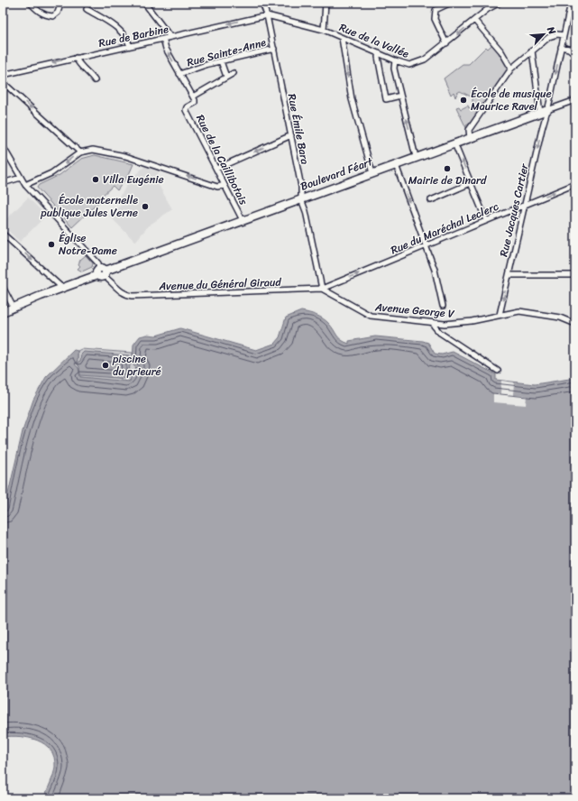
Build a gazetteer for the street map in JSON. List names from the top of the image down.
{
  "streets": {
    "main road": ["Boulevard Féart"],
    "street": [
      "Rue de Barbine",
      "Rue de la Vallée",
      "Rue Sainte-Anne",
      "Rue Émile Bara",
      "Rue de la Caillibotais",
      "Rue Jacques Cartier",
      "Rue du Maréchal Leclerc",
      "Avenue du Général Giraud",
      "Avenue George V"
    ]
  },
  "crossings": [
    ["Rue de Barbine", "Rue de la Vallée"],
    ["Rue de Barbine", "Rue Sainte-Anne"],
    ["Rue de Barbine", "Rue Émile Bara"],
    ["Rue de la Vallée", "Rue Émile Bara"],
    ["Rue Sainte-Anne", "Rue Émile Bara"],
    ["Rue Émile Bara", "Boulevard Féart"],
    ["Rue Émile Bara", "Rue du Maréchal Leclerc"],
    ["Rue Émile Bara", "Avenue du Général Giraud"],
    ["Rue Émile Bara", "Avenue George V"],
    ["Rue de la Caillibotais", "Boulevard Féart"],
    ["Boulevard Féart", "Rue Jacques Cartier"],
    ["Boulevard Féart", "Avenue du Général Giraud"],
    ["Rue Jacques Cartier", "Rue du Maréchal Leclerc"],
    ["Rue Jacques Cartier", "Avenue George V"],
    ["Rue du Maréchal Leclerc", "Avenue du Général Giraud"],
    ["Rue du Maréchal Leclerc", "Avenue George V"],
    ["Avenue du Général Giraud", "Avenue George V"]
  ],
  "one_way": ["Rue de Barbine", "Rue du Maréchal Leclerc"],
  "places": [
    "École de musique Maurice Ravel",
    "Mairie de Dinard",
    "Villa Eugénie",
    "École maternelle publique Jules Verne",
    "Église Notre-Dame",
    "piscine du prieuré"
  ],
  "north": "top right"
}
